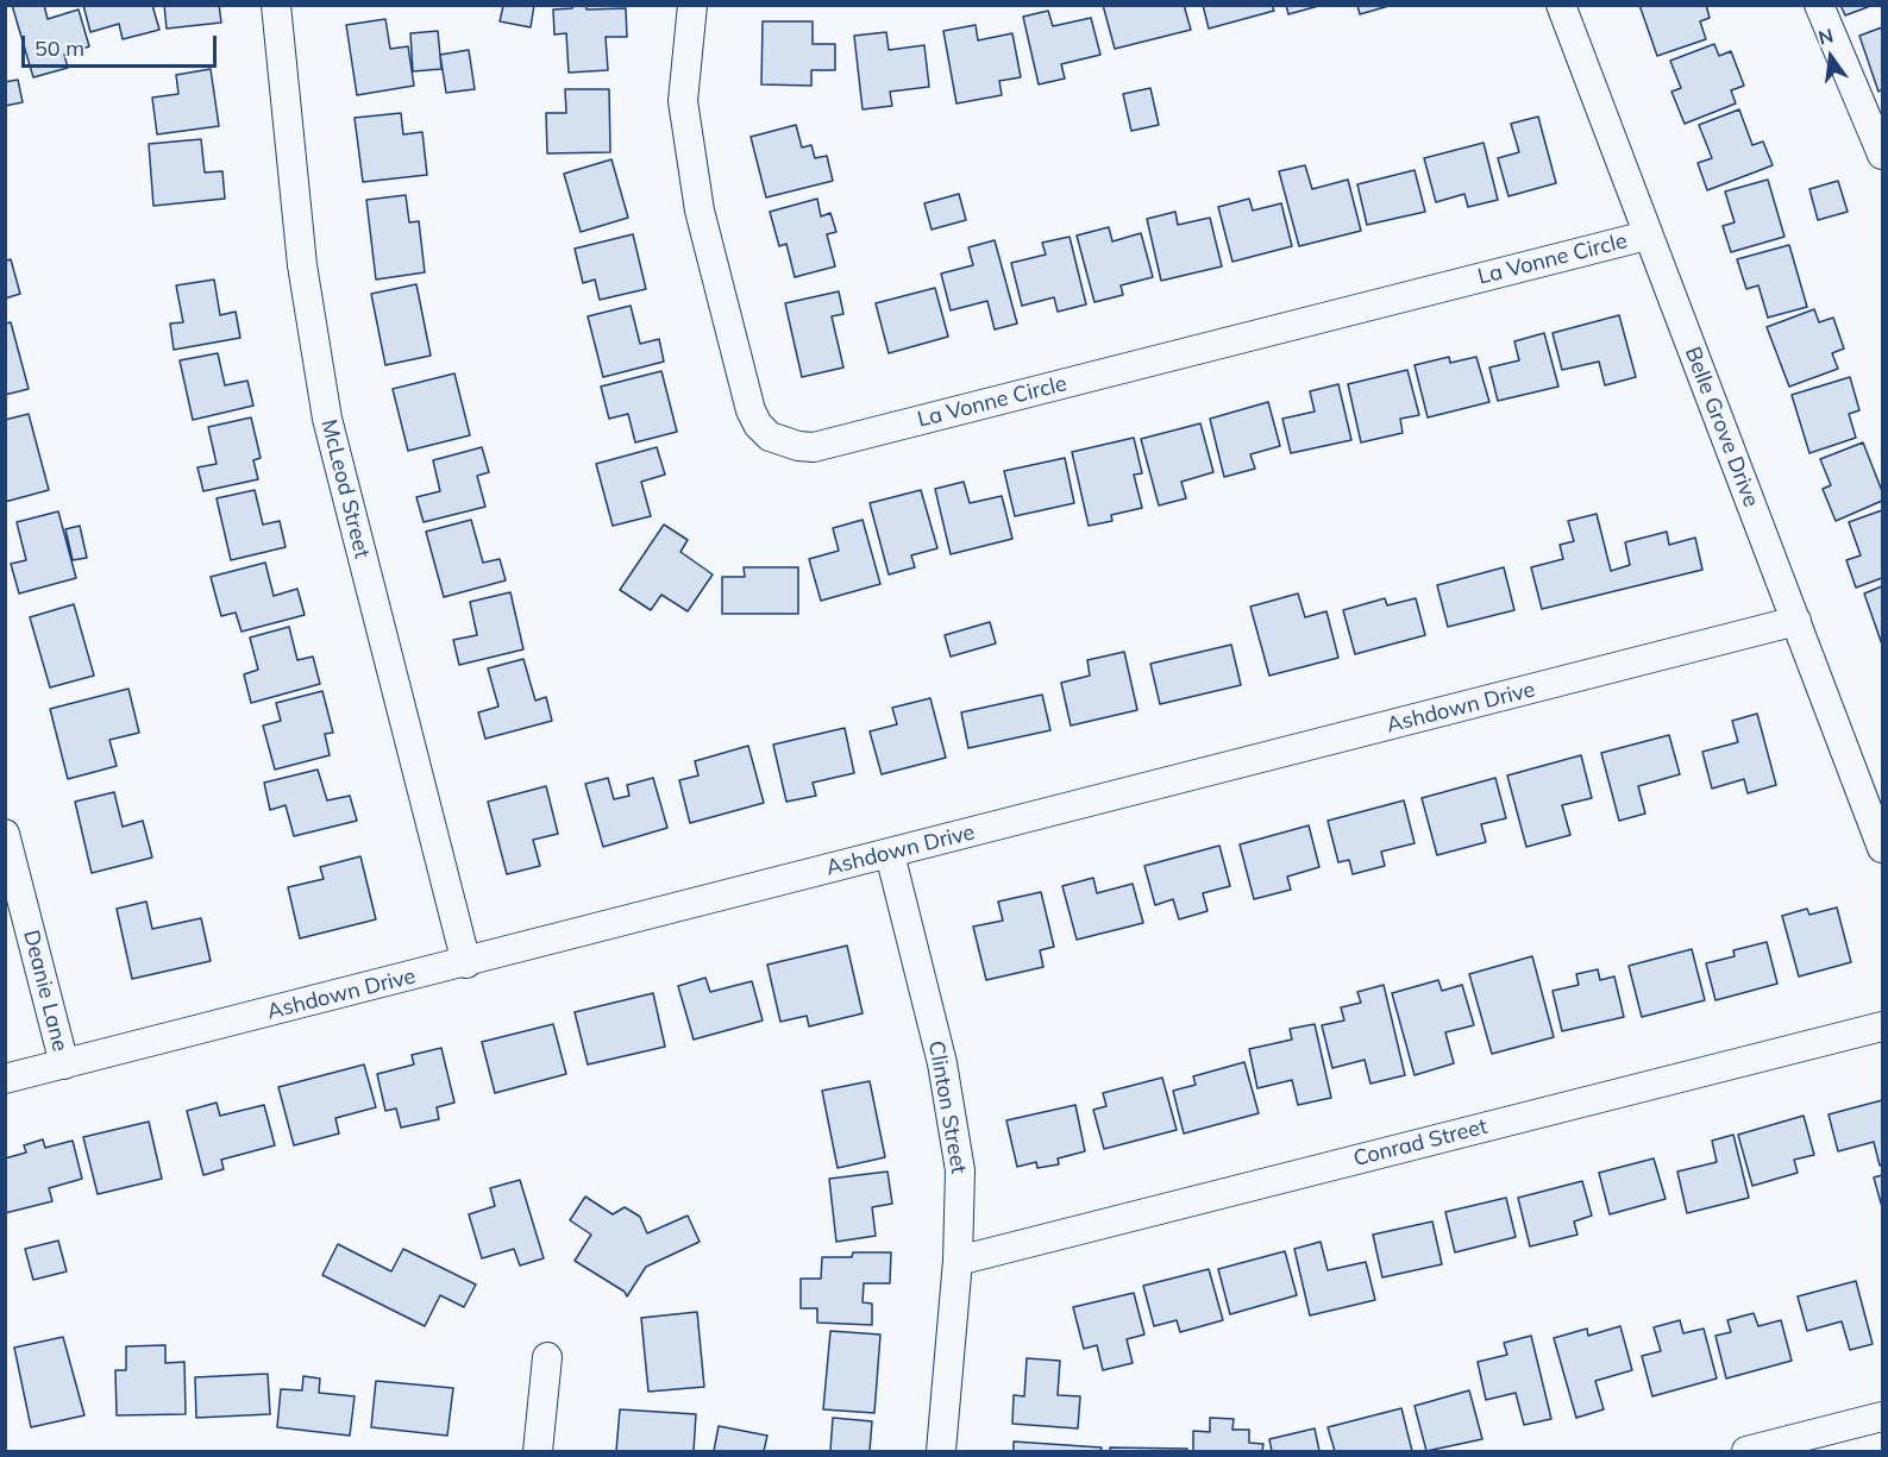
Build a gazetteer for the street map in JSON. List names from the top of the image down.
{
  "streets": {
    "street": [
      "La Vonne Circle",
      "Belle Grove Drive",
      "McLeod Street",
      "Ashdown Drive",
      "Deanie Lane",
      "Clinton Street",
      "Conrad Street"
    ]
  },
  "crossings": [
    ["La Vonne Circle", "Belle Grove Drive"],
    ["Belle Grove Drive", "Ashdown Drive"],
    ["McLeod Street", "Ashdown Drive"],
    ["Ashdown Drive", "Deanie Lane"],
    ["Ashdown Drive", "Clinton Street"],
    ["Clinton Street", "Conrad Street"]
  ],
  "scale_bar": "50 m",
  "north": "top"
}
